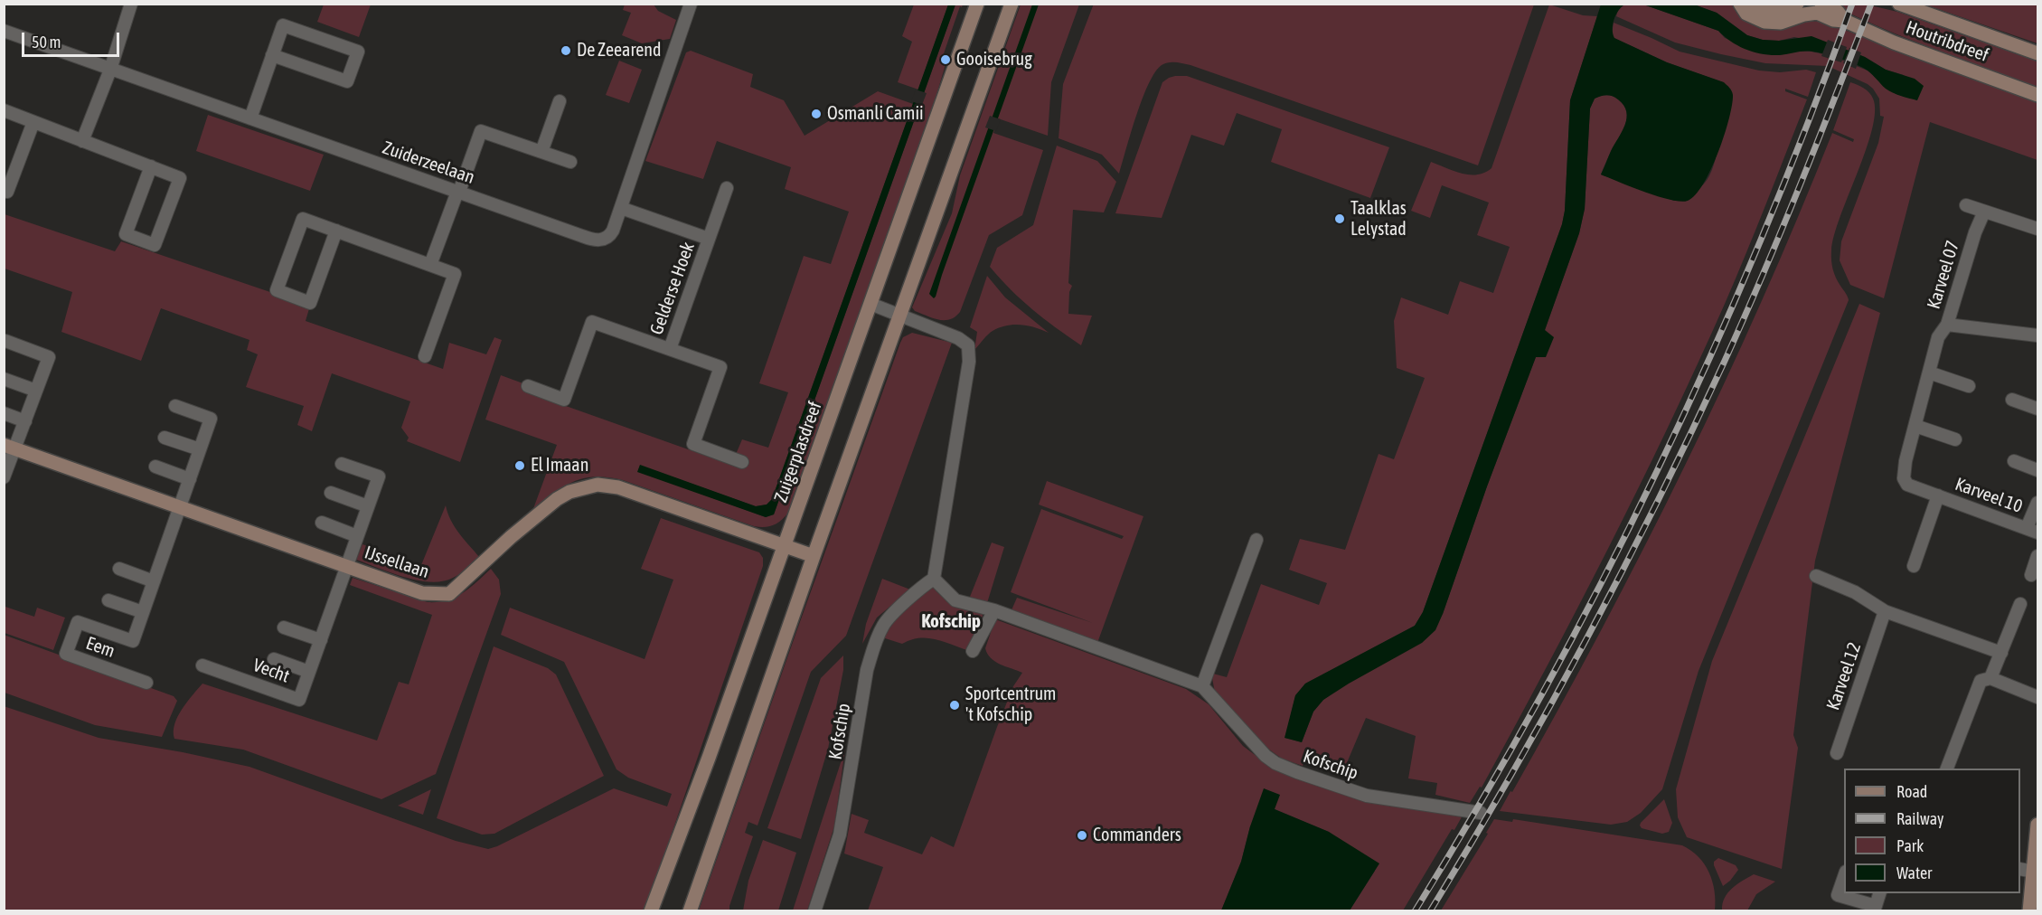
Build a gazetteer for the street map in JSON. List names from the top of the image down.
{
  "streets": {
    "main road": ["Houtribdreef", "Zuigerplasdreef", "IJssellaan"],
    "street": [
      "Zuiderzeelaan",
      "Karveel 07",
      "Gelderse Hoek",
      "Karveel 10",
      "Eem",
      "Vecht",
      "Karveel 12",
      "Kofschip"
    ]
  },
  "crossings": [
    ["Zuiderzeelaan", "Gelderse Hoek"],
    ["Karveel 07", "Karveel 10"],
    ["Zuigerplasdreef", "IJssellaan"],
    ["IJssellaan", "Eem"],
    ["IJssellaan", "Vecht"]
  ],
  "districts": ["Kofschip"],
  "places": [
    "De Zeearend",
    "Gooisebrug",
    "Osmanli Camii",
    "Taalklas Lelystad",
    "El Imaan",
    "Sportcentrum 't Kofschip",
    "Commanders"
  ],
  "legend": [
    "Road",
    "Railway",
    "Park",
    "Water"
  ],
  "scale_bar": "50 m"
}
